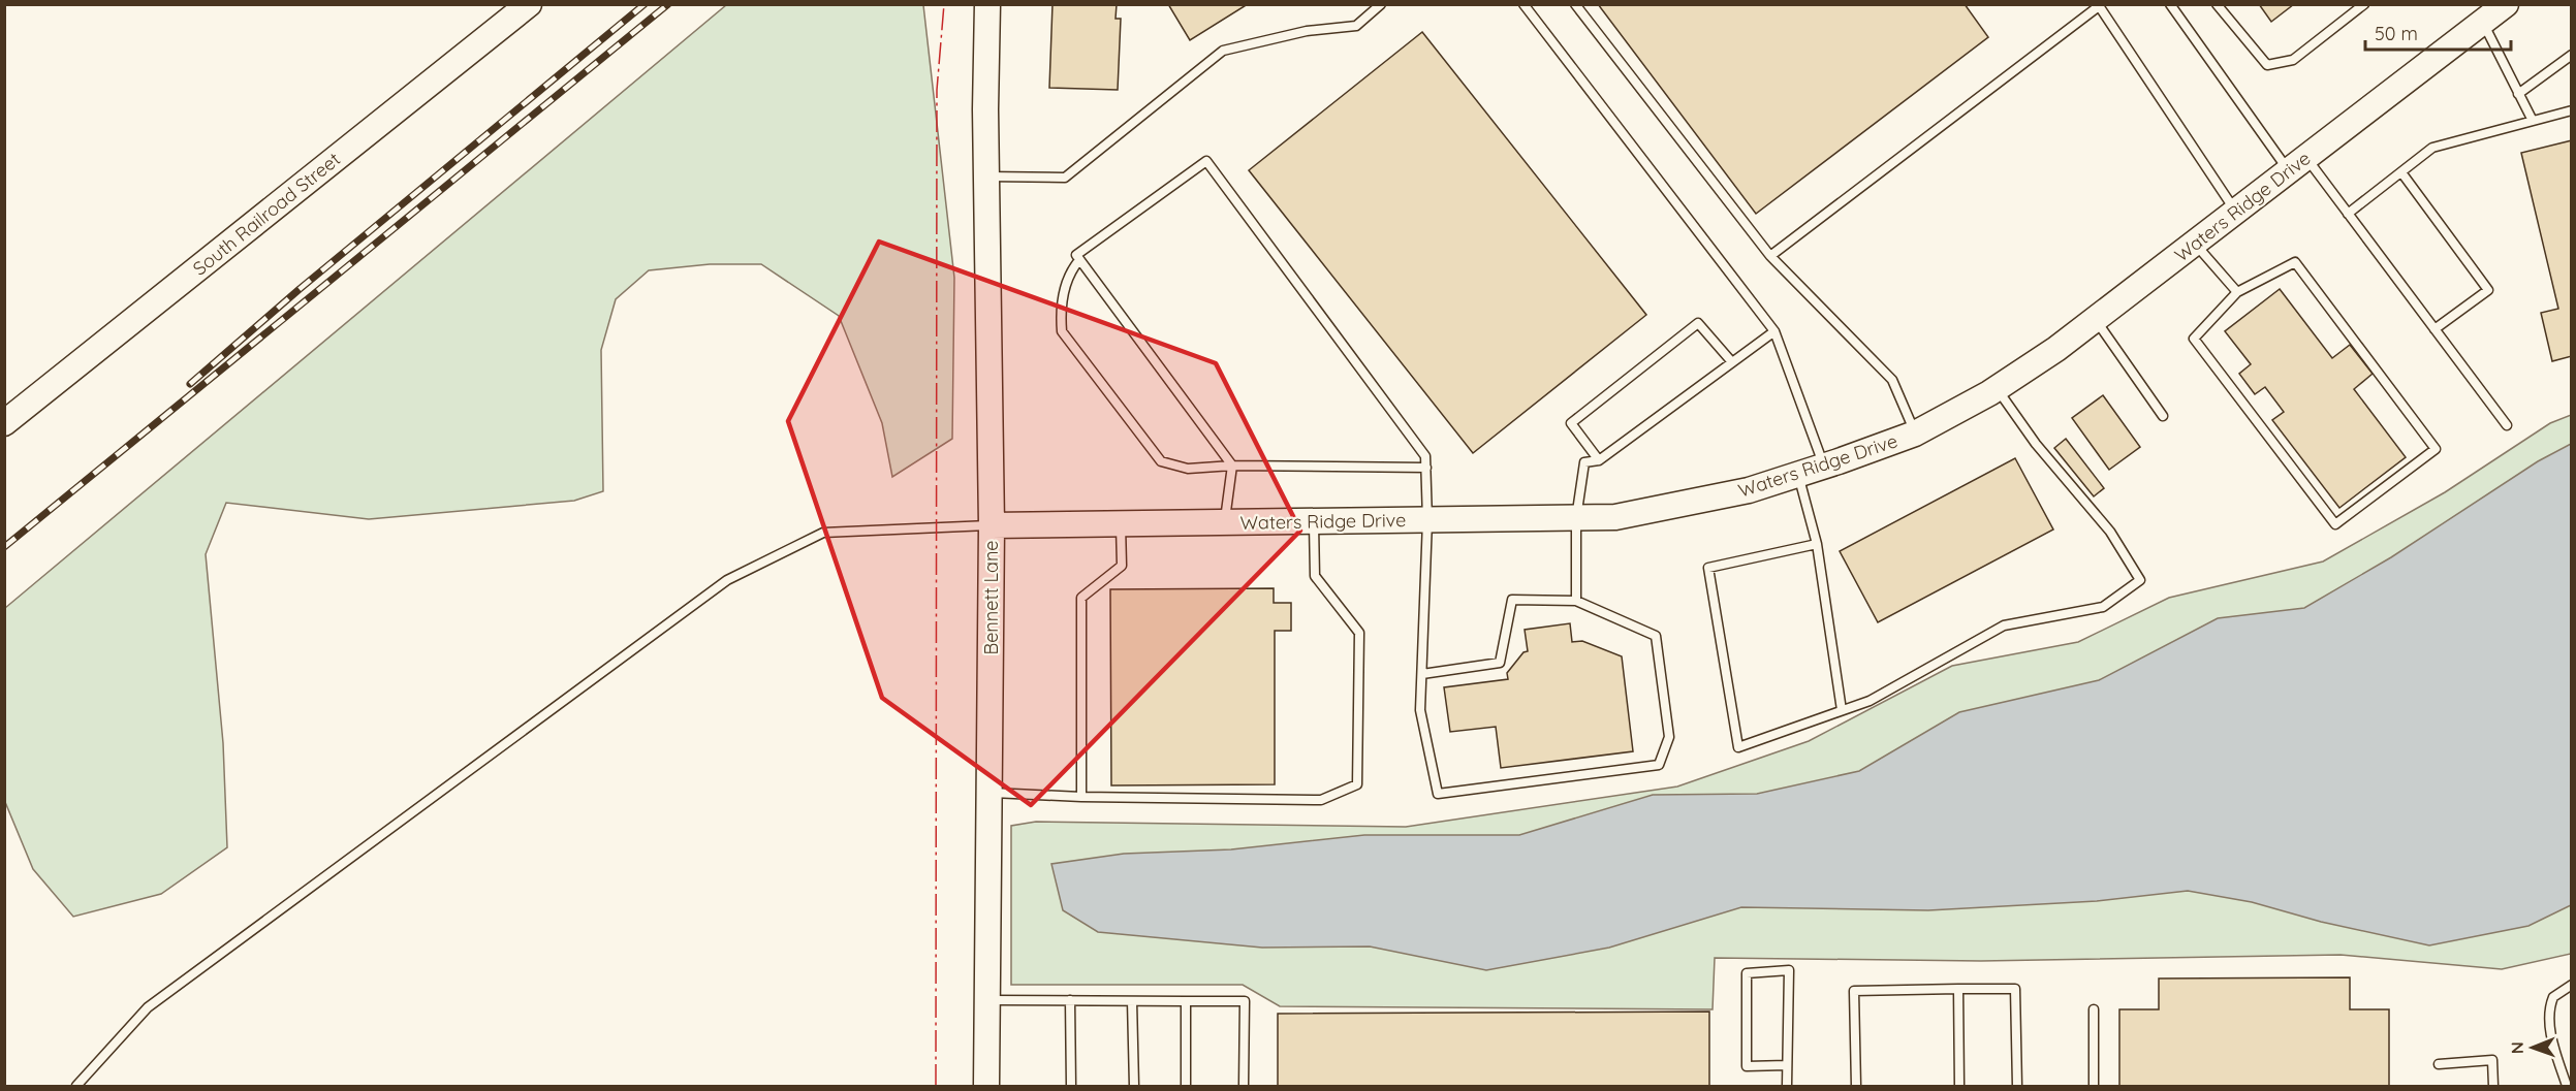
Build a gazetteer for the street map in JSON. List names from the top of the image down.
{
  "streets": {
    "street": ["Waters Ridge Drive", "South Railroad Street", "Bennett Lane"]
  },
  "crossings": [
    ["Waters Ridge Drive", "Bennett Lane"]
  ],
  "scale_bar": "50 m",
  "north": "left"
}
